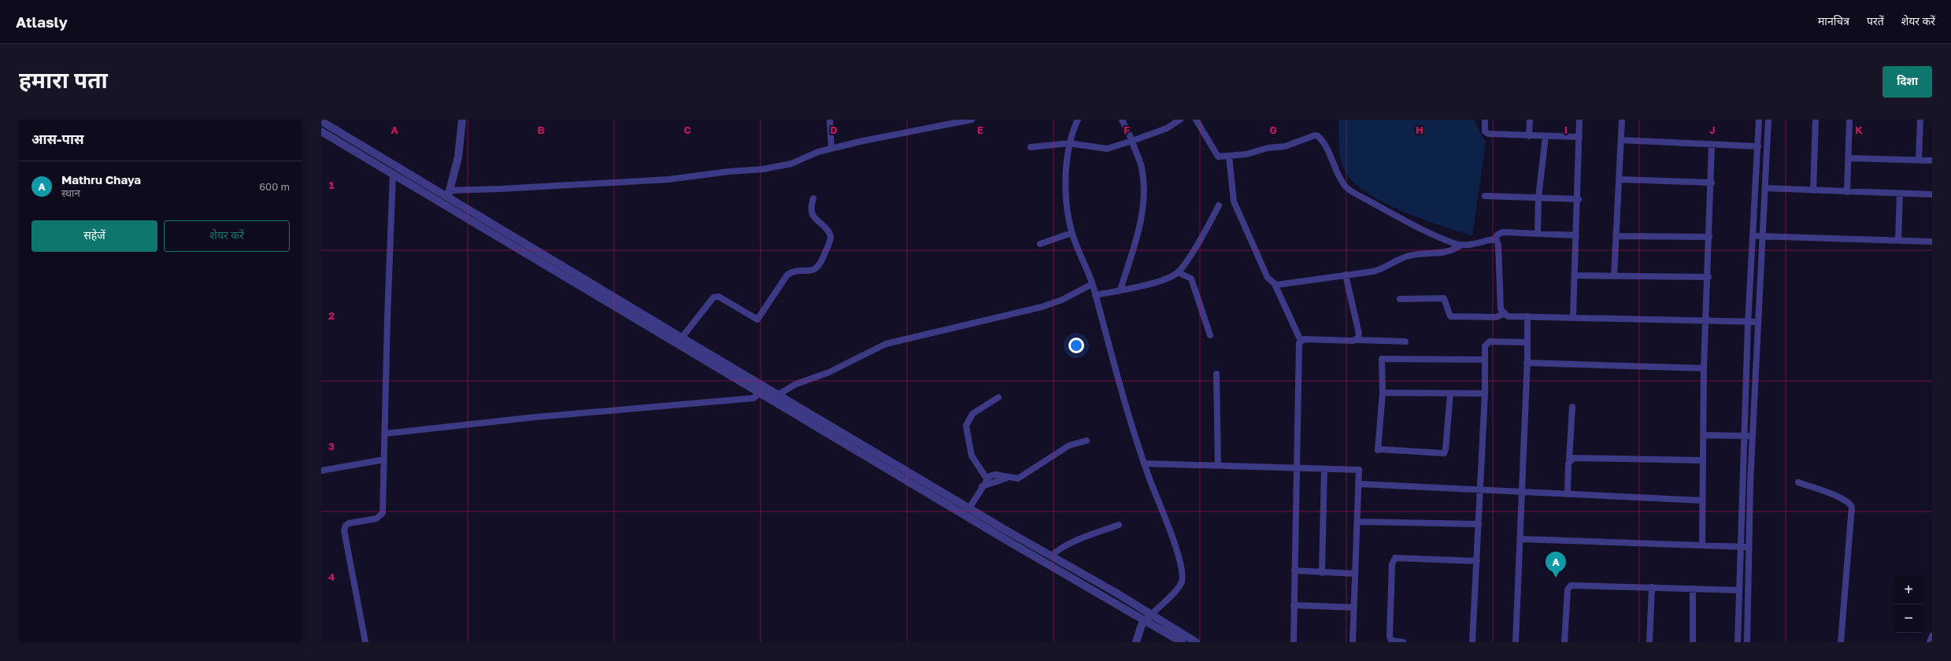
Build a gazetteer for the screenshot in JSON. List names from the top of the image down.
{
  "page": {
    "header": "Atlasly",
    "nav": ["मानचित्र", "परतें", "शेयर करें"],
    "buttons": [
      "दिशा",
      ["सहेजें", "शेयर करें"]
    ],
    "title": "हमारा पता",
    "heading": "आस-पास",
    "list": [
      {
        "mark": "A",
        "name": "Mathru Chaya",
        "note": "स्थान",
        "value": "600 m"
      }
    ],
    "pins": "A",
    "map_buttons": ["+", "−"]
  },
  "grid": {
    "columns": [
      "A",
      "B",
      "C",
      "D",
      "E",
      "F",
      "G",
      "H",
      "I",
      "J",
      "K"
    ],
    "rows": [
      "1",
      "2",
      "3",
      "4"
    ]
  }
}
